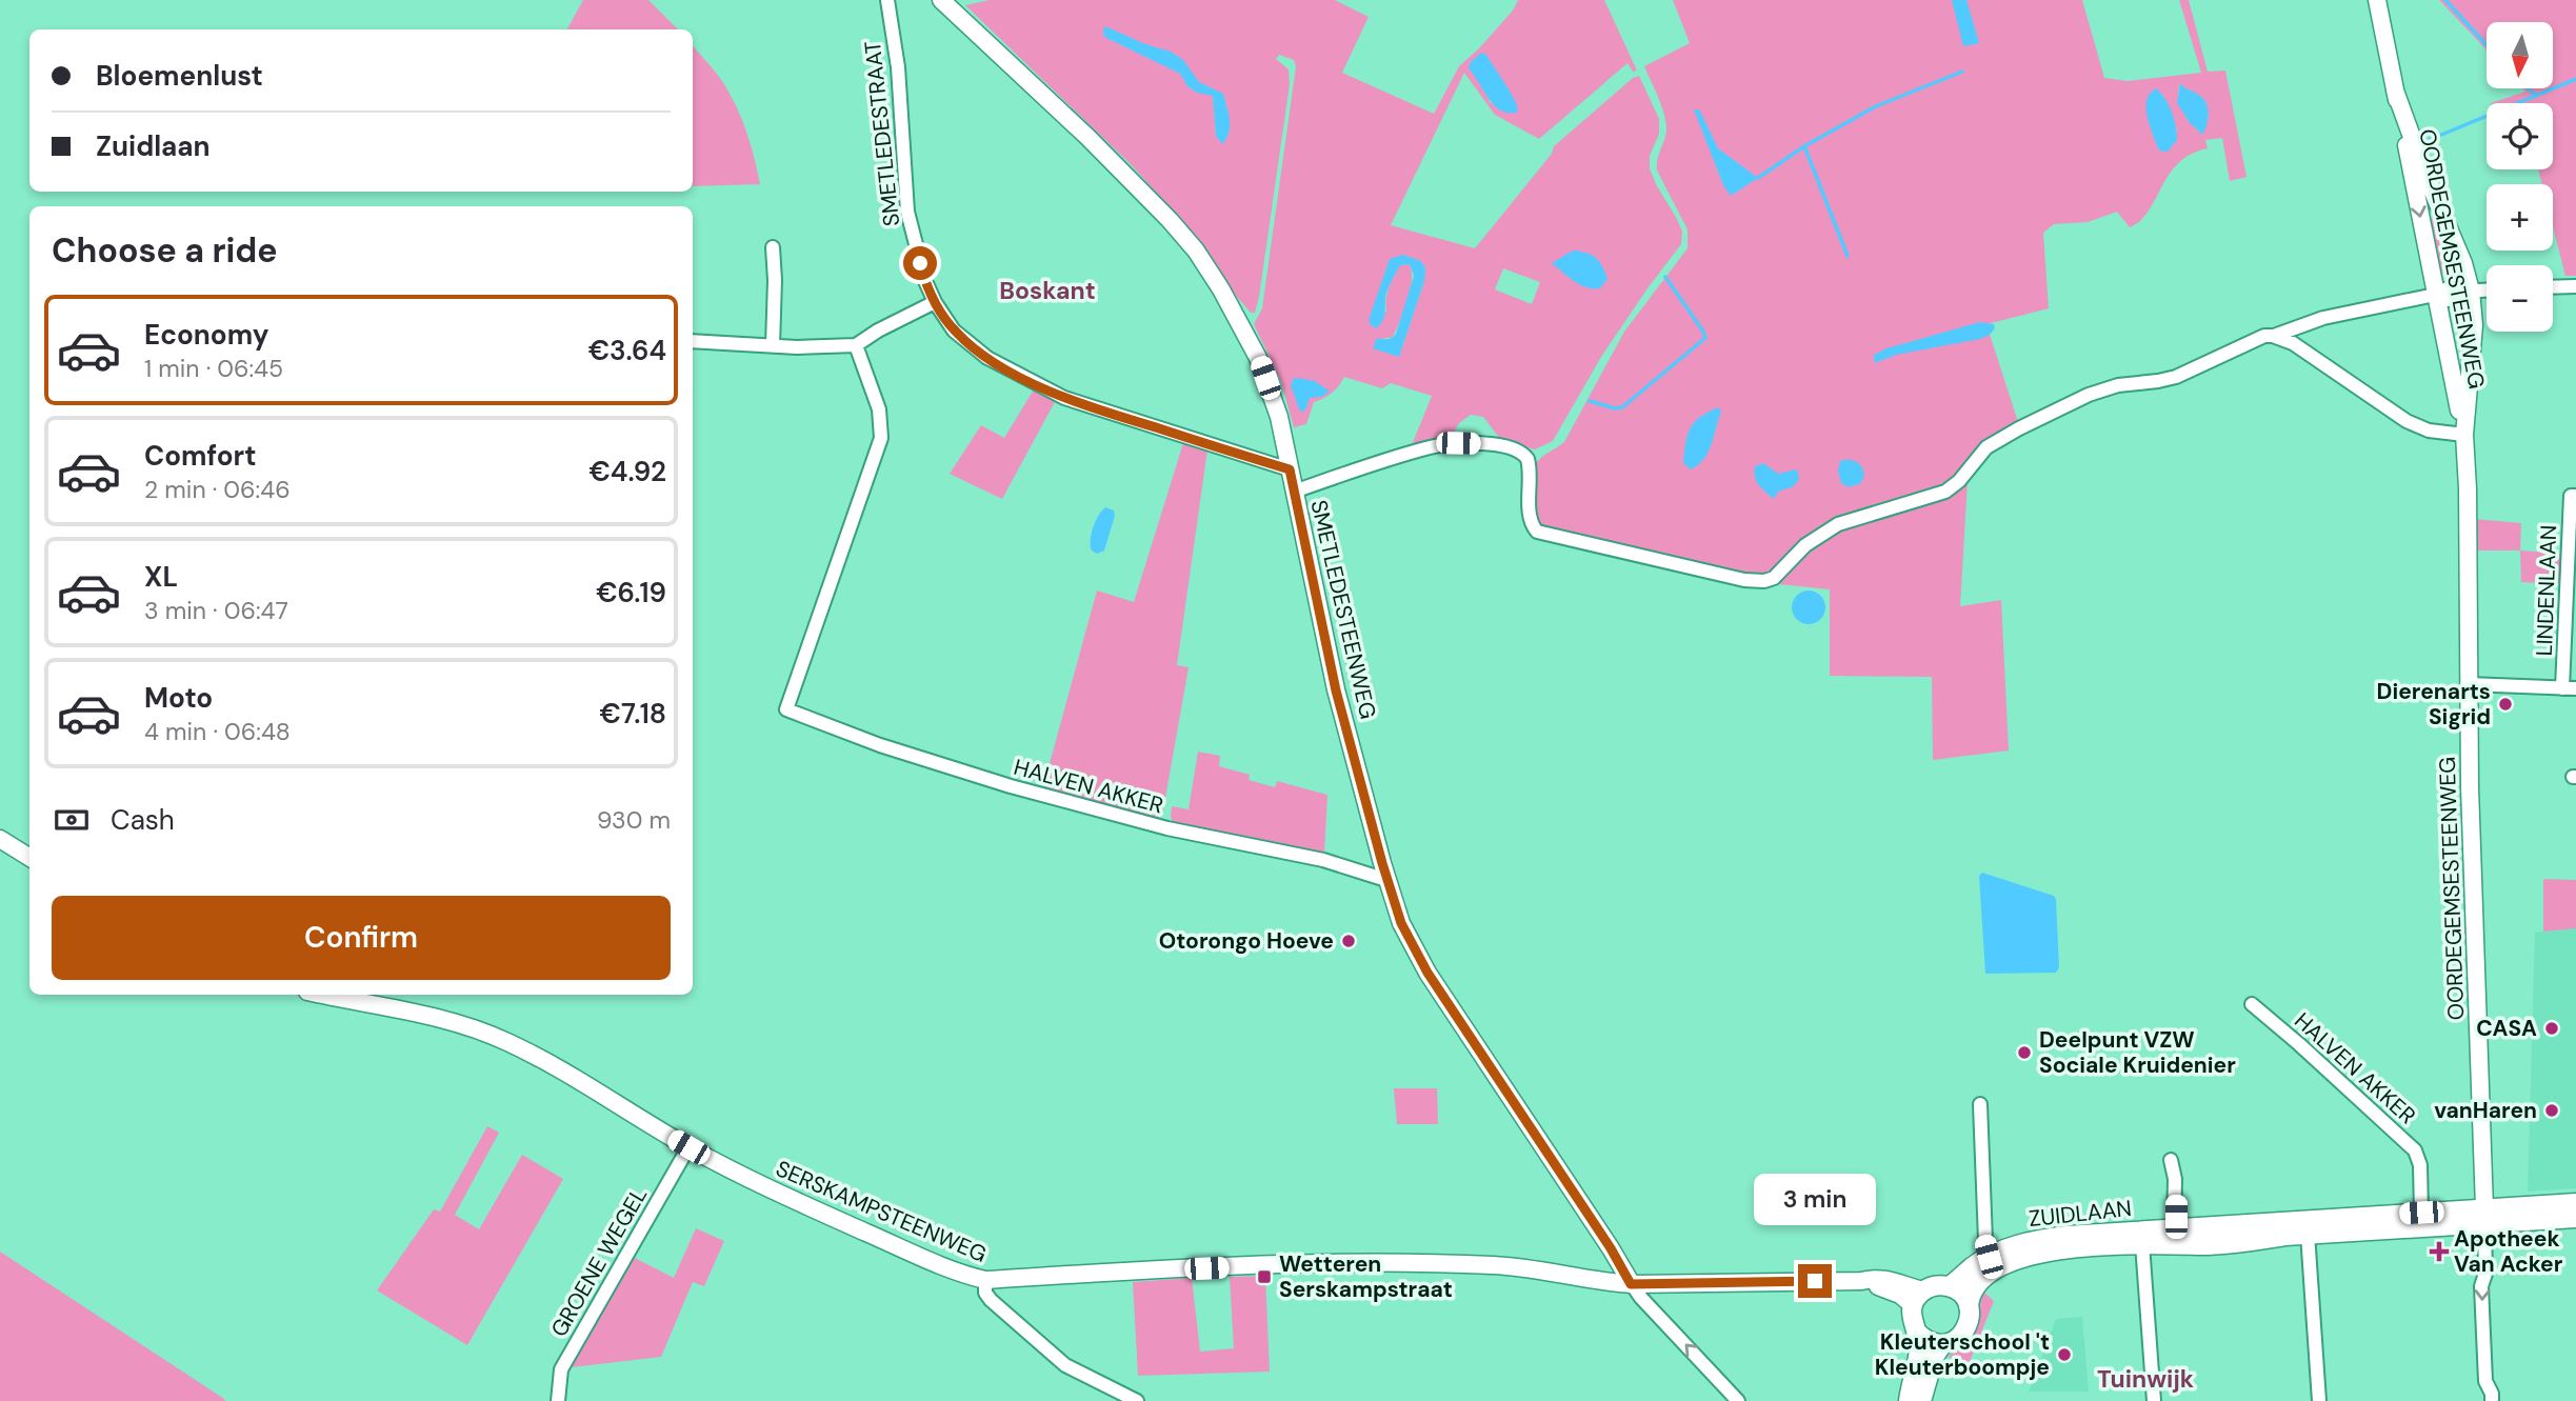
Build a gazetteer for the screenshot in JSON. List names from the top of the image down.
{
  "streets": {
    "main road": ["ZUIDLAAN"],
    "street": [
      "SMETLEDESTRAAT",
      "OORDEGEMSESTEENWEG",
      "LINDENLAAN",
      "SMETLEDESTEENWEG",
      "HALVEN AKKER",
      "SERSKAMPSTEENWEG",
      "GROENE WEGEL"
    ]
  },
  "crossings": [
    ["SMETLEDESTRAAT", "SMETLEDESTEENWEG"],
    ["OORDEGEMSESTEENWEG", "LINDENLAAN"],
    ["OORDEGEMSESTEENWEG", "ZUIDLAAN"],
    ["SMETLEDESTEENWEG", "HALVEN AKKER"],
    ["SMETLEDESTEENWEG", "SERSKAMPSTEENWEG"],
    ["HALVEN AKKER", "ZUIDLAAN"],
    ["SERSKAMPSTEENWEG", "GROENE WEGEL"]
  ],
  "districts": ["Boskant", "Tuinwijk"],
  "places": {
    "other": [
      "Dierenarts Sigrid",
      "Otorongo Hoeve",
      "CASA",
      "Deelpunt VZW Sociale Kruidenier",
      "vanHaren",
      "Kleuterschool 't Kleuterboompje"
    ],
    "health": ["Apotheek Van Acker"],
    "transit": ["Wetteren Serskampstraat"]
  },
  "north": "bottom",
  "page": {
    "map_buttons": ["+", "−"],
    "banner": ["Bloemenlust", "Zuidlaan"],
    "heading": "Choose a ride",
    "list": [
      {
        "name": "Economy",
        "note": "1 min · 06:45",
        "value": "€3.64"
      },
      {
        "name": "Comfort",
        "note": "2 min · 06:46",
        "value": "€4.92"
      },
      {
        "name": "XL",
        "note": "3 min · 06:47",
        "value": "€6.19"
      },
      {
        "name": "Moto",
        "note": "4 min · 06:48",
        "value": "€7.18"
      }
    ],
    "pay": ["Cash", "930 m"],
    "buttons": "Confirm",
    "bubble": "3 min"
  }
}
